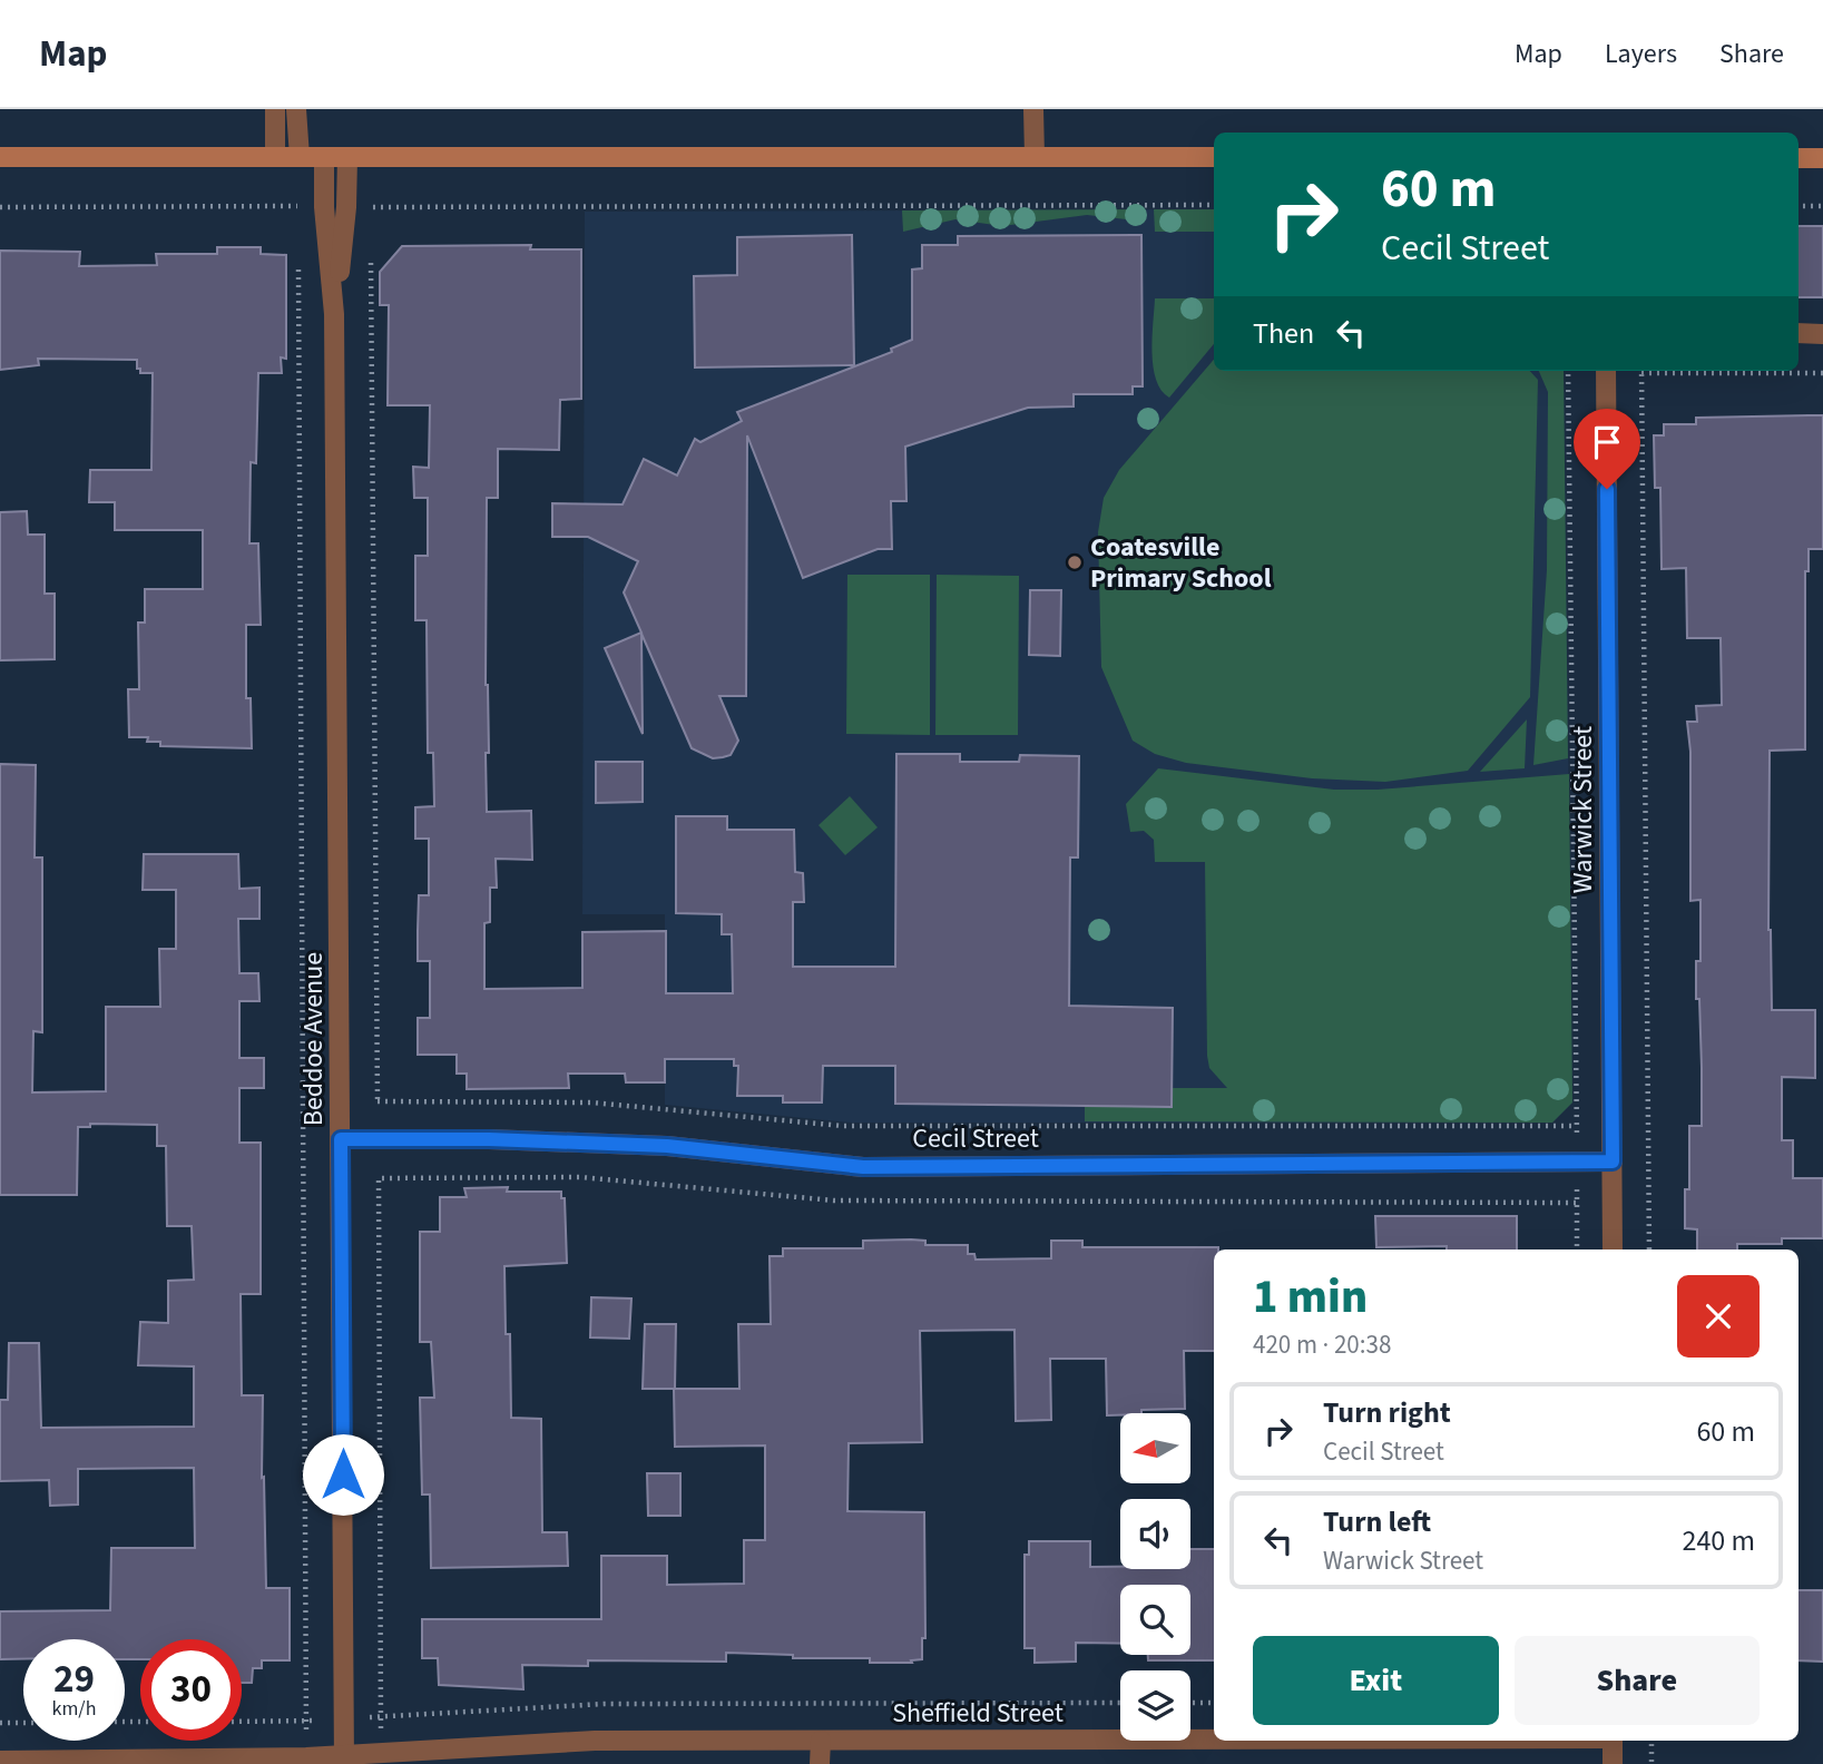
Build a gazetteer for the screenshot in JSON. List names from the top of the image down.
{
  "streets": {
    "street": [
      "Warwick Street",
      "Beddoe Avenue",
      "Cecil Street",
      "Sheffield Street"
    ]
  },
  "crossings": [
    ["Warwick Street", "Cecil Street"],
    ["Beddoe Avenue", "Cecil Street"],
    ["Beddoe Avenue", "Sheffield Street"]
  ],
  "places": ["Coatesville Primary School"],
  "north": "left",
  "page": {
    "header": "Map",
    "nav": ["Map", "Layers", "Share"],
    "turn": ["60 m", "Cecil Street"],
    "then": "Then",
    "heading": ["1 min", "420 m · 20:38"],
    "list": [
      {
        "name": "Turn right",
        "note": "Cecil Street",
        "value": "60 m"
      },
      {
        "name": "Turn left",
        "note": "Warwick Street",
        "value": "240 m"
      }
    ],
    "buttons": ["Exit", "Share"],
    "speed": "29 km/h",
    "limit": "30"
  }
}
